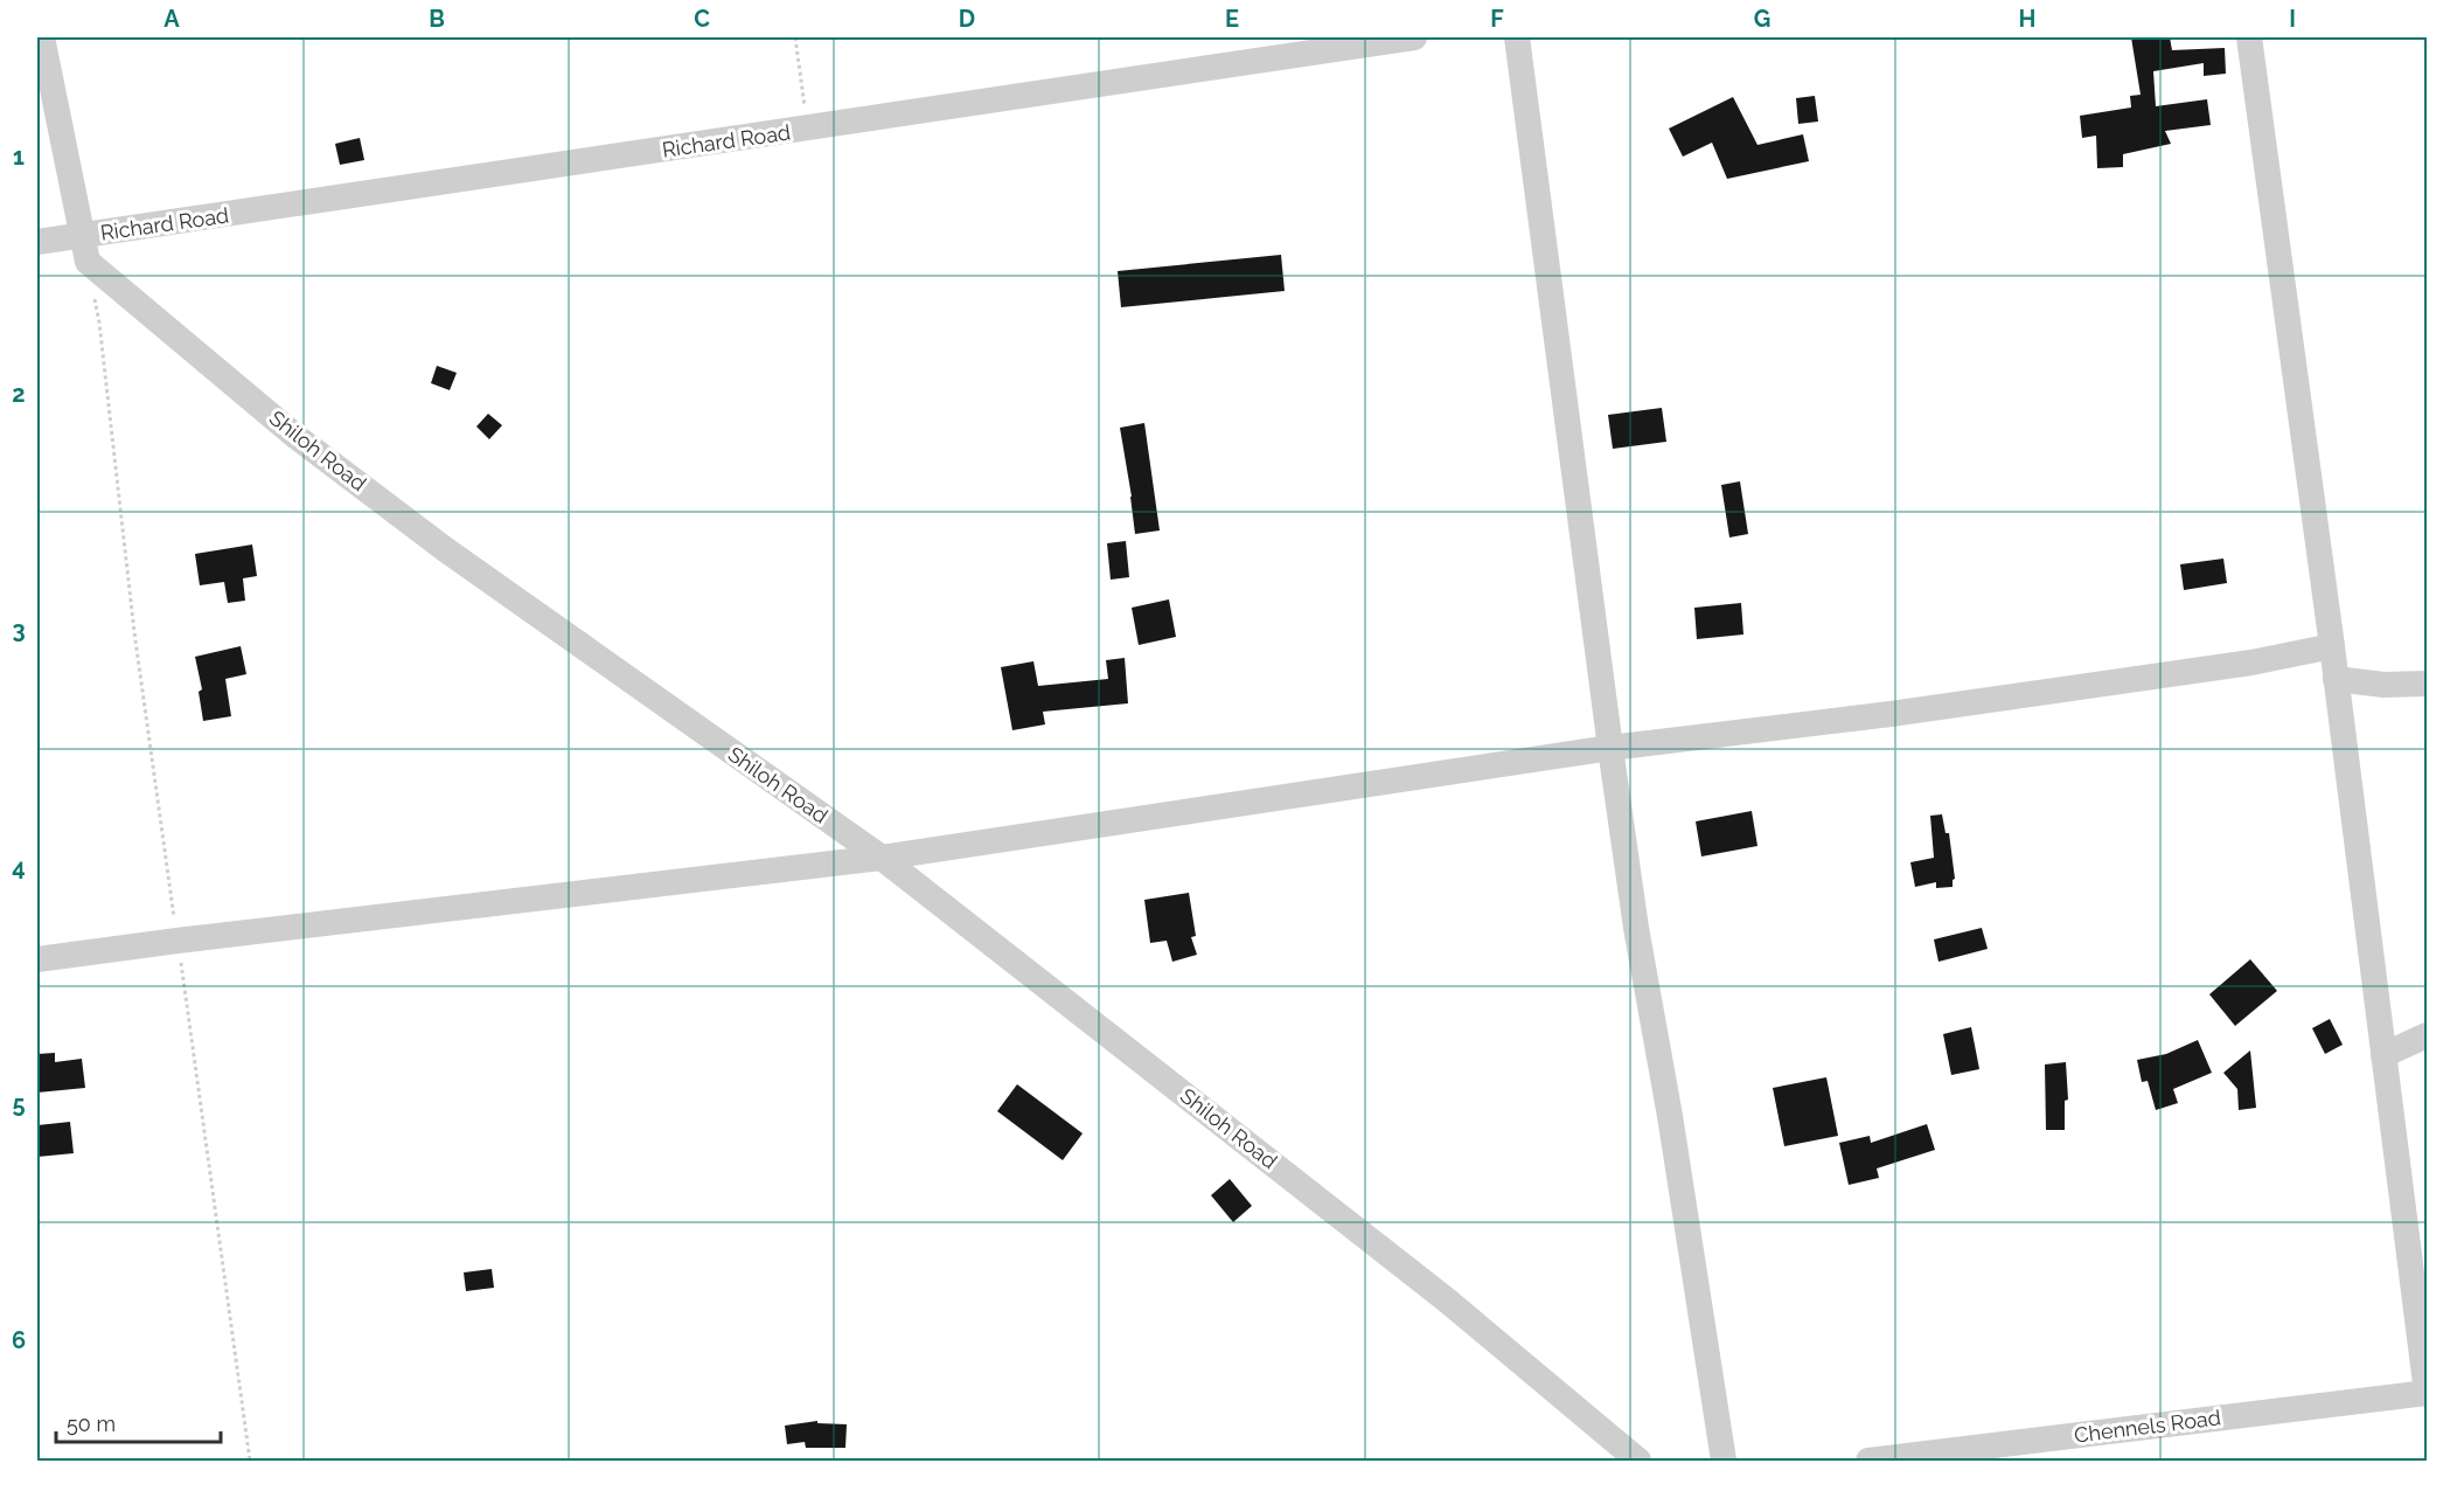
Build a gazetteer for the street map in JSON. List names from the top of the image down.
{
  "streets": {
    "street": ["Richard Road", "Shiloh Road", "Chennels Road"]
  },
  "crossings": [
    ["Richard Road", "Shiloh Road"]
  ],
  "scale_bar": "50 m",
  "grid": {
    "columns": [
      "A",
      "B",
      "C",
      "D",
      "E",
      "F",
      "G",
      "H",
      "I"
    ],
    "rows": [
      "1",
      "2",
      "3",
      "4",
      "5",
      "6"
    ]
  }
}
